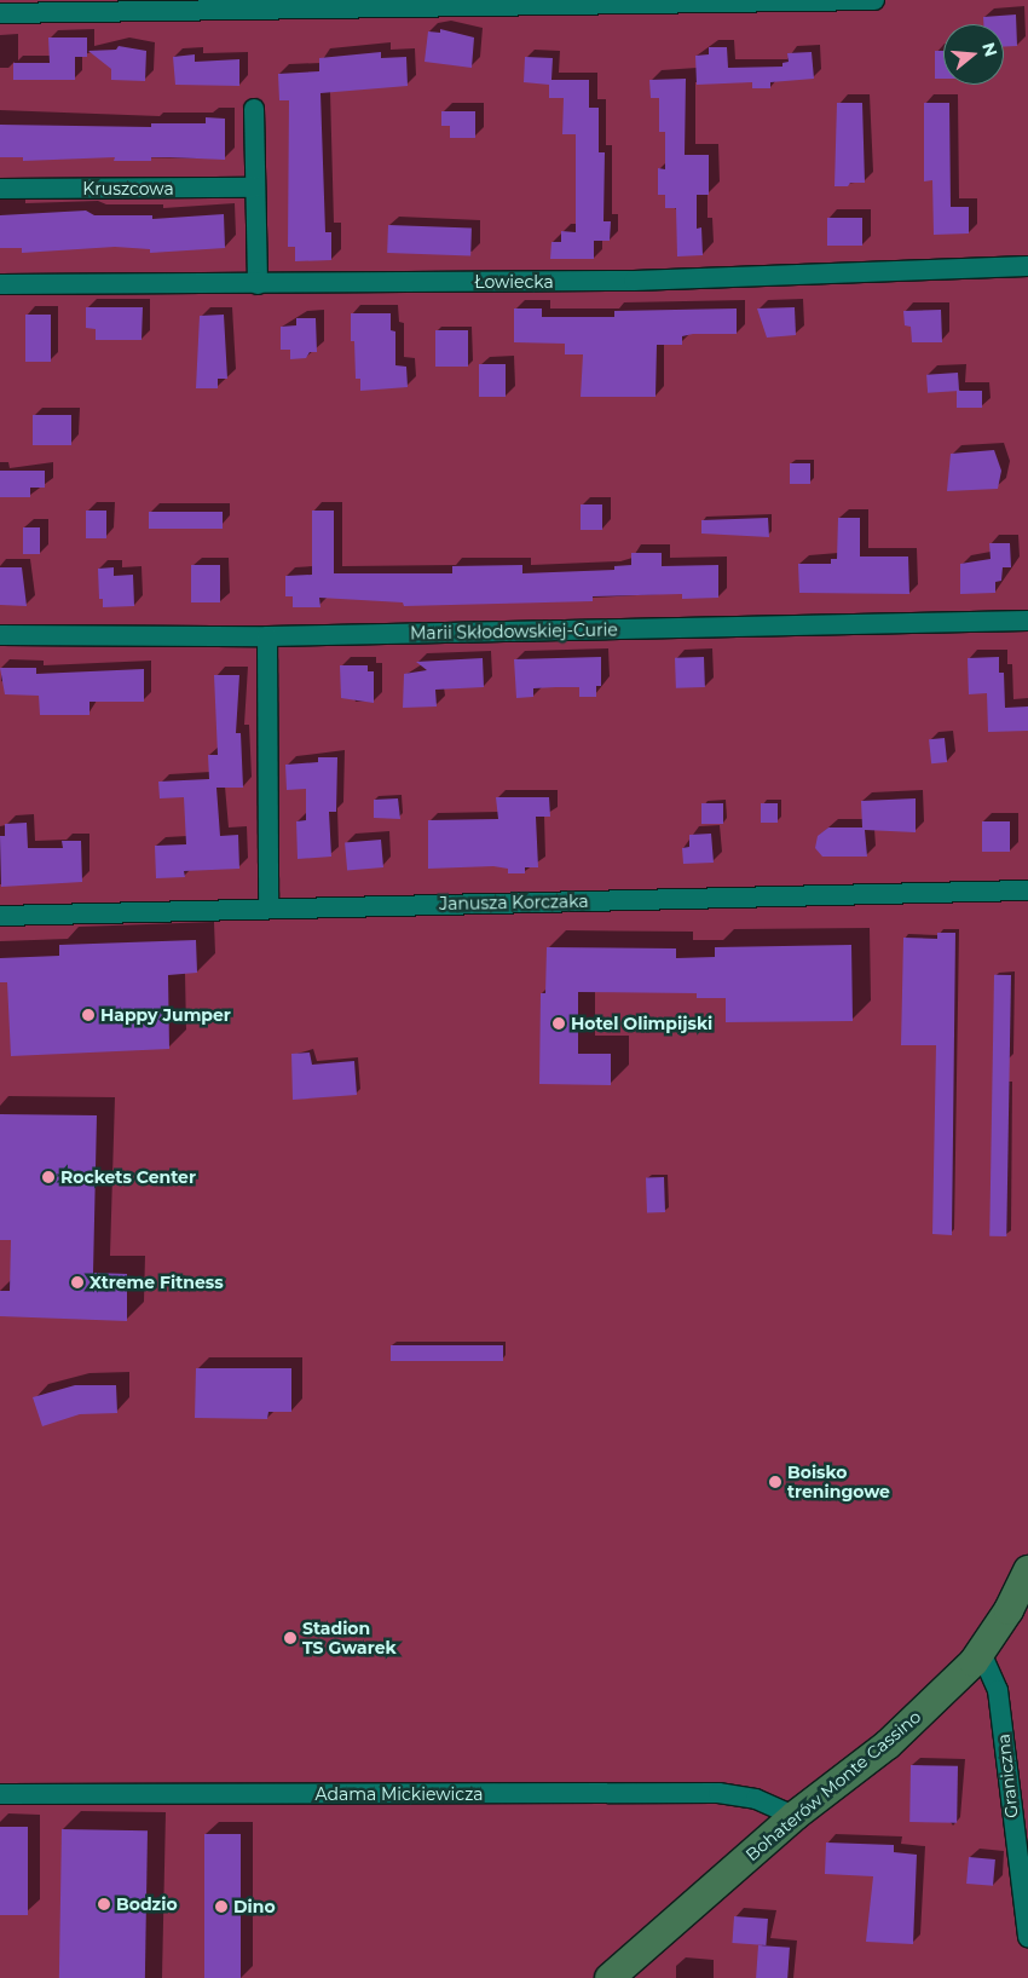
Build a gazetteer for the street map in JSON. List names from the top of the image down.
{
  "streets": {
    "street": [
      "Kruszcowa",
      "Łowiecka",
      "Marii Skłodowskiej-Curie",
      "Janusza Korczaka",
      "Graniczna",
      "Bohaterów Monte Cassino",
      "Adama Mickiewicza"
    ]
  },
  "crossings": [
    ["Graniczna", "Bohaterów Monte Cassino"],
    ["Bohaterów Monte Cassino", "Adama Mickiewicza"]
  ],
  "places": [
    "Happy Jumper",
    "Hotel Olimpijski",
    "Rockets Center",
    "Xtreme Fitness",
    "Boisko treningowe",
    "Stadion TS Gwarek",
    "Bodzio",
    "Dino"
  ],
  "north": "right"
}
